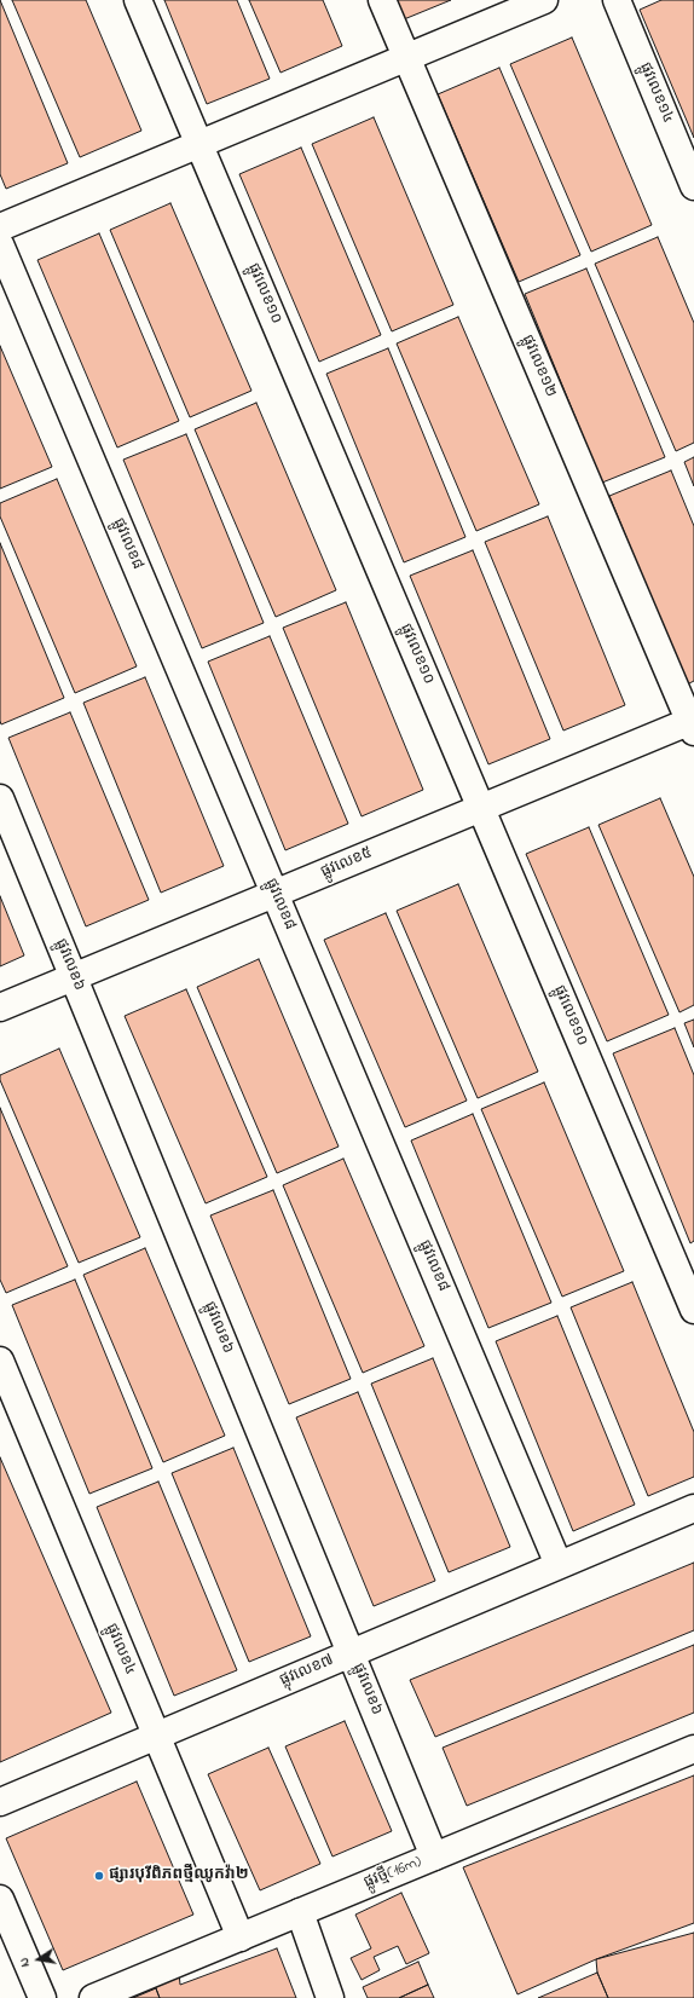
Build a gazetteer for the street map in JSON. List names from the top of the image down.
{
  "streets": {
    "street": [
      "ផ្លូវលេខ១៤",
      "ផ្លូវលេខ១០",
      "ផ្លូវលេខ១២",
      "ផ្លូវលេខ៨",
      "ផ្លូវលេខ៥",
      "ផ្លូវលេខ៦",
      "ផ្លូវលេខ៤",
      "ផ្លុវលេខ៧",
      "ផ្លូវថ្មី(16m)"
    ]
  },
  "crossings": [
    ["ផ្លូវលេខ១០", "ផ្លូវលេខ៥"],
    ["ផ្លូវលេខ១២", "ផ្លូវលេខ៥"],
    ["ផ្លូវលេខ៨", "ផ្លូវលេខ៥"],
    ["ផ្លូវលេខ៨", "ផ្លុវលេខ៧"],
    ["ផ្លូវលេខ៥", "ផ្លូវលេខ៦"],
    ["ផ្លូវលេខ៦", "ផ្លុវលេខ៧"],
    ["ផ្លូវលេខ៦", "ផ្លូវថ្មី(16m)"],
    ["ផ្លូវលេខ៤", "ផ្លុវលេខ៧"],
    ["ផ្លូវលេខ៤", "ផ្លូវថ្មី(16m)"]
  ],
  "places": ["ផ្សារបុរីពិភពថ្មីឈូកវ៉ា២"],
  "north": "left"
}
